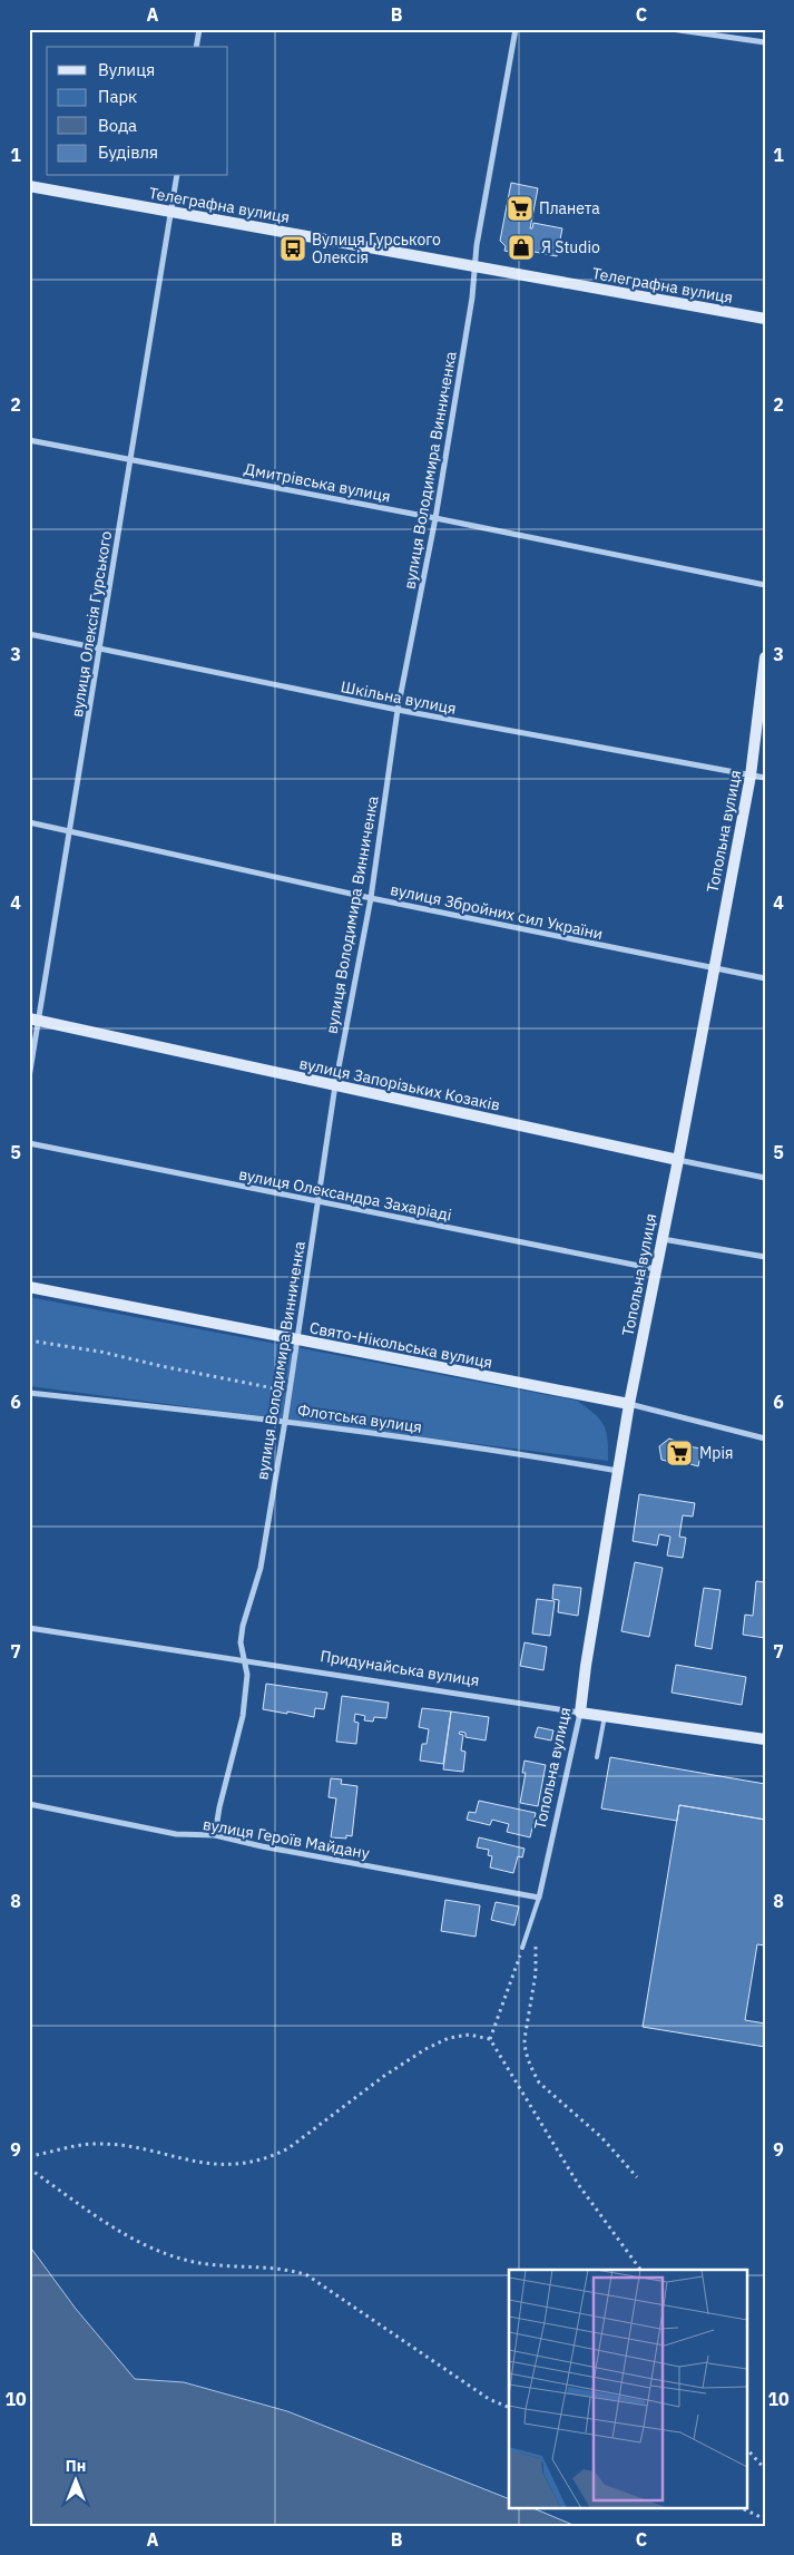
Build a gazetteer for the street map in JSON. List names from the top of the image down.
{
  "streets": {
    "main road": [
      "Телеграфна вулиця",
      "Топольна вулиця",
      "вулиця Запорізьких Козаків",
      "Свято-Нікольська вулиця",
      "Придунайська вулиця"
    ],
    "street": [
      "вулиця Володимира Винниченка",
      "Дмитрівська вулиця",
      "вулиця Олексія Гурського",
      "Шкільна вулиця",
      "вулиця Збройних сил України",
      "вулиця Олександра Захаріаді",
      "Флотська вулиця",
      "вулиця Героїв Майдану"
    ]
  },
  "crossings": [
    ["Телеграфна вулиця", "вулиця Володимира Винниченка"],
    ["Телеграфна вулиця", "вулиця Олексія Гурського"],
    ["вулиця Володимира Винниченка", "Дмитрівська вулиця"],
    ["вулиця Володимира Винниченка", "Шкільна вулиця"],
    ["вулиця Володимира Винниченка", "вулиця Збройних сил України"],
    ["вулиця Володимира Винниченка", "вулиця Запорізьких Козаків"],
    ["вулиця Володимира Винниченка", "вулиця Олександра Захаріаді"],
    ["вулиця Володимира Винниченка", "Свято-Нікольська вулиця"],
    ["вулиця Володимира Винниченка", "Флотська вулиця"],
    ["вулиця Володимира Винниченка", "Придунайська вулиця"],
    ["вулиця Володимира Винниченка", "вулиця Героїв Майдану"],
    ["Дмитрівська вулиця", "вулиця Олексія Гурського"],
    ["вулиця Олексія Гурського", "Шкільна вулиця"],
    ["вулиця Олексія Гурського", "вулиця Збройних сил України"],
    ["вулиця Олексія Гурського", "вулиця Запорізьких Козаків"],
    ["Шкільна вулиця", "Топольна вулиця"],
    ["Топольна вулиця", "вулиця Збройних сил України"],
    ["Топольна вулиця", "вулиця Запорізьких Козаків"],
    ["Топольна вулиця", "вулиця Олександра Захаріаді"],
    ["Топольна вулиця", "Свято-Нікольська вулиця"],
    ["Топольна вулиця", "Флотська вулиця"],
    ["Топольна вулиця", "Придунайська вулиця"],
    ["Топольна вулиця", "вулиця Героїв Майдану"]
  ],
  "places": {
    "supermarket": ["Планета", "Мрія"],
    "shop": ["Я Studio"],
    "bus stop": ["Вулиця Гурського Олексія"]
  },
  "legend": [
    "Вулиця",
    "Парк",
    "Вода",
    "Будівля"
  ],
  "north": "top",
  "grid": {
    "columns": ["A", "B", "C"],
    "rows": [
      "1",
      "2",
      "3",
      "4",
      "5",
      "6",
      "7",
      "8",
      "9",
      "10"
    ]
  }
}
